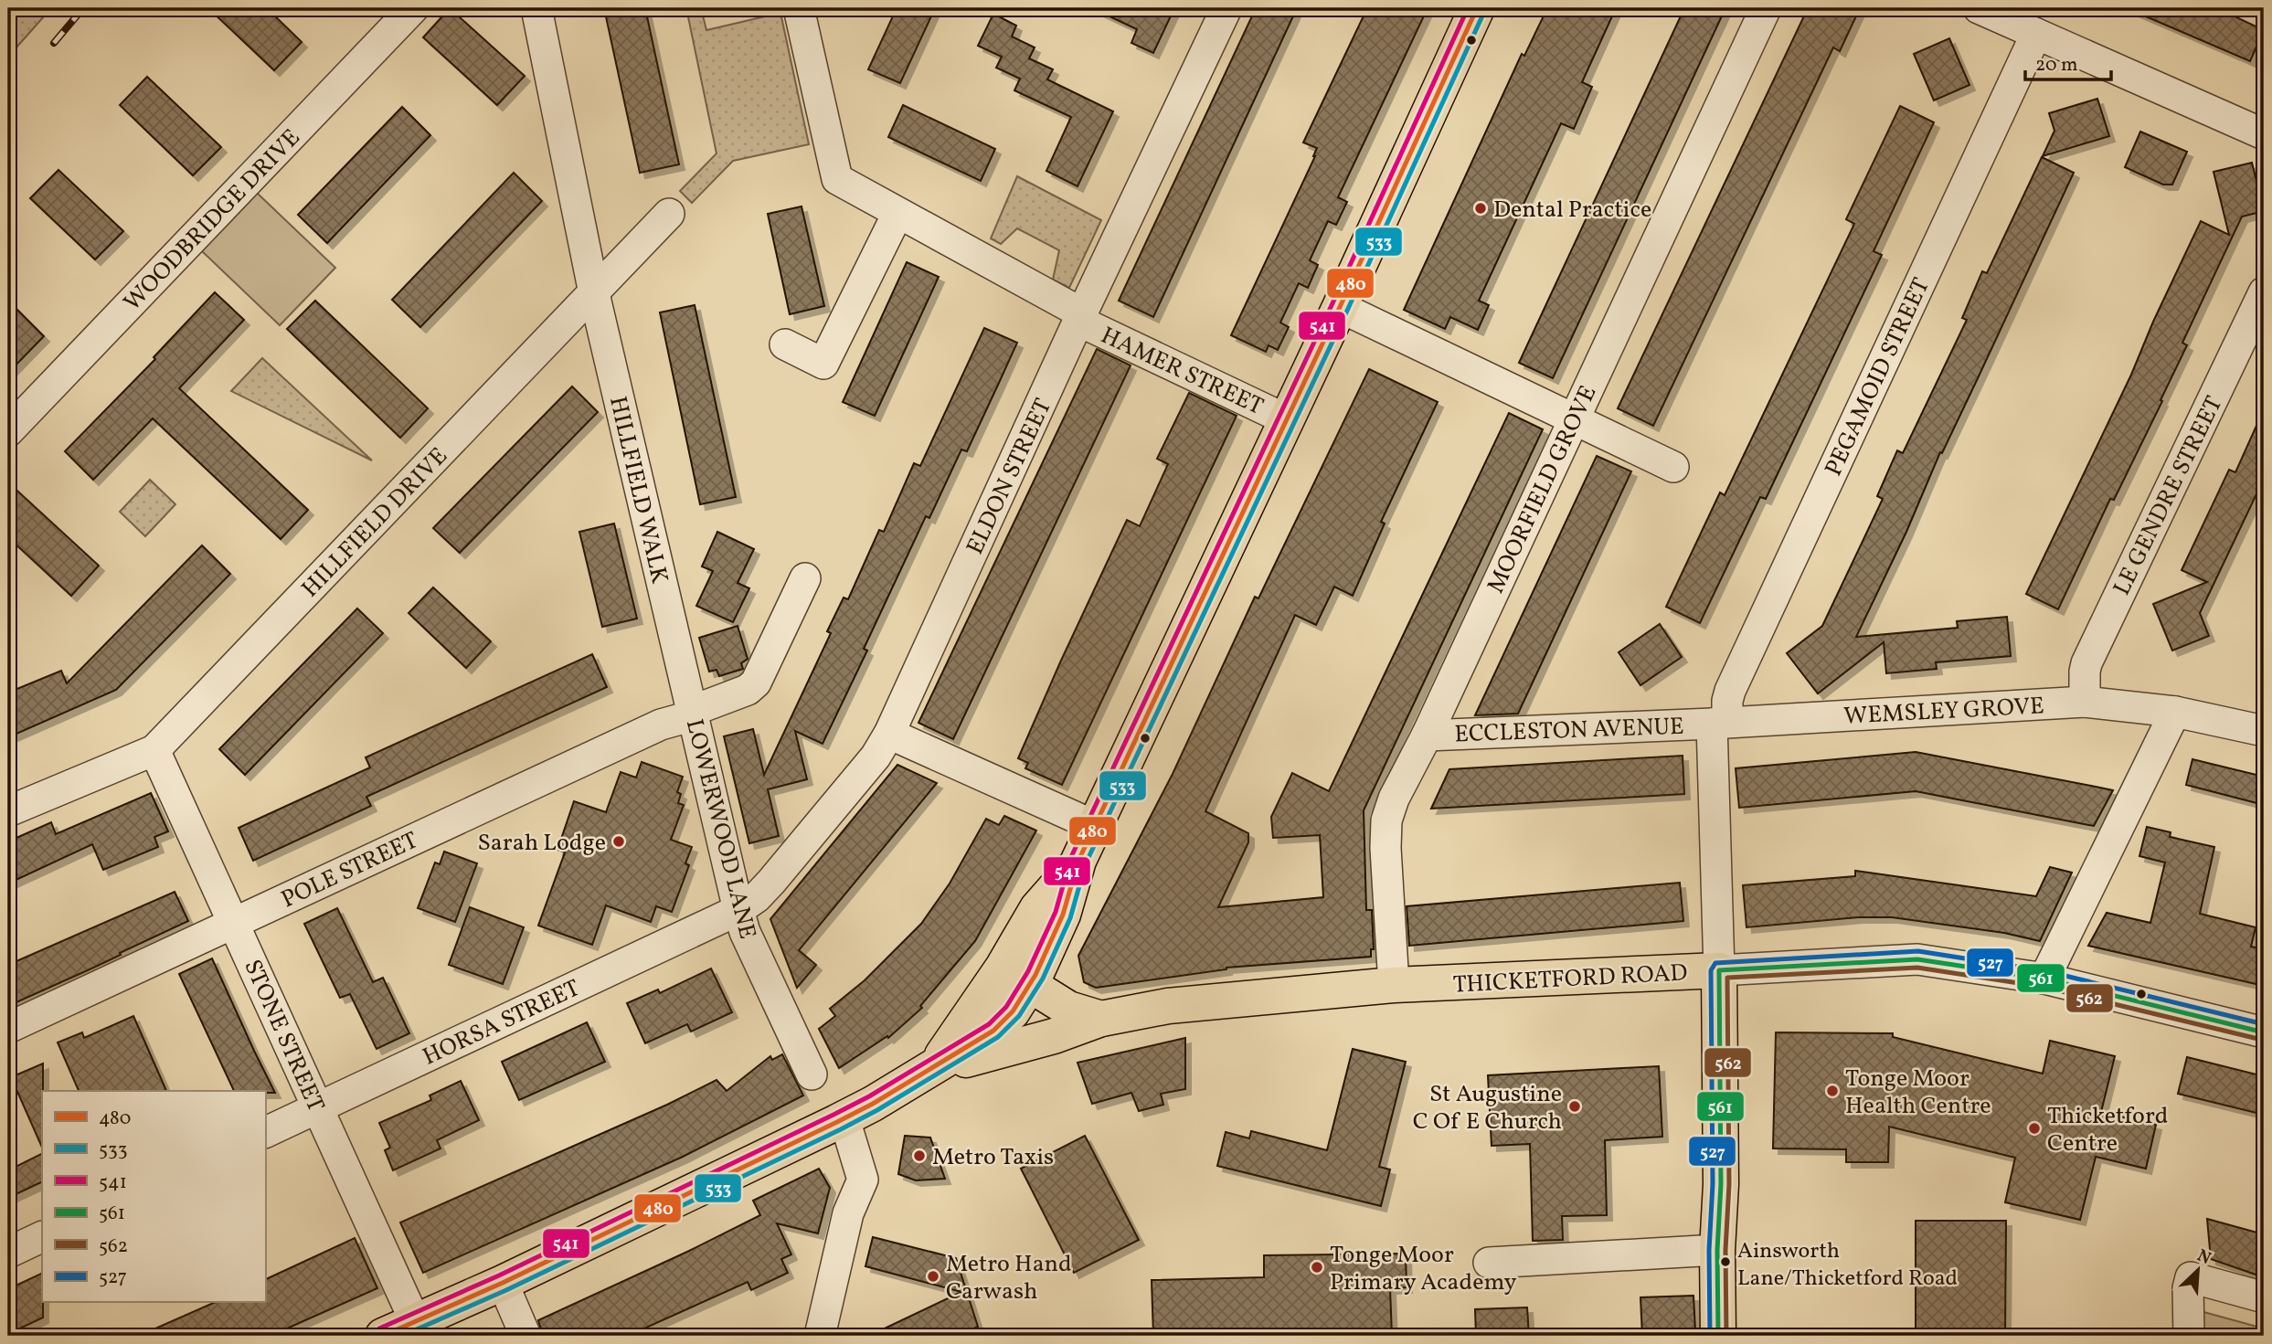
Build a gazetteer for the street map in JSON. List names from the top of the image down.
{
  "streets": {
    "main road": ["THICKETFORD ROAD"],
    "street": [
      "WOODBRIDGE DRIVE",
      "HAMER STREET",
      "PEGAMOID STREET",
      "ELDON STREET",
      "MOORFIELD GROVE",
      "HILLFIELD WALK",
      "LE GENDRE STREET",
      "HILLFIELD DRIVE",
      "WEMSLEY GROVE",
      "ECCLESTON AVENUE",
      "LOWERWOOD LANE",
      "POLE STREET",
      "HORSA STREET",
      "STONE STREET"
    ]
  },
  "crossings": [
    ["HAMER STREET", "ELDON STREET"],
    ["PEGAMOID STREET", "WEMSLEY GROVE"],
    ["PEGAMOID STREET", "ECCLESTON AVENUE"],
    ["PEGAMOID STREET", "THICKETFORD ROAD"],
    ["ELDON STREET", "LOWERWOOD LANE"],
    ["ELDON STREET", "HORSA STREET"],
    ["MOORFIELD GROVE", "ECCLESTON AVENUE"],
    ["MOORFIELD GROVE", "THICKETFORD ROAD"],
    ["HILLFIELD WALK", "HILLFIELD DRIVE"],
    ["HILLFIELD WALK", "LOWERWOOD LANE"],
    ["HILLFIELD WALK", "POLE STREET"],
    ["LE GENDRE STREET", "WEMSLEY GROVE"],
    ["HILLFIELD DRIVE", "STONE STREET"],
    ["WEMSLEY GROVE", "ECCLESTON AVENUE"],
    ["LOWERWOOD LANE", "POLE STREET"],
    ["LOWERWOOD LANE", "HORSA STREET"],
    ["POLE STREET", "STONE STREET"],
    ["HORSA STREET", "STONE STREET"]
  ],
  "places": [
    "Dental Practice",
    "Sarah Lodge",
    "Tonge Moor Health Centre",
    "St Augustine C Of E Church",
    "Thicketford Centre",
    "Metro Taxis",
    "Ainsworth Lane/Thicketford Road",
    "Tonge Moor Primary Academy",
    "Metro Hand Carwash"
  ],
  "lines": [
    "transit line 480",
    "transit line 541",
    "transit line 533",
    "transit line 527",
    "transit line 561",
    "transit line 562"
  ],
  "legend": [
    "480",
    "533",
    "541",
    "561",
    "562",
    "527"
  ],
  "scale_bar": "20 m",
  "north": "top right"
}
